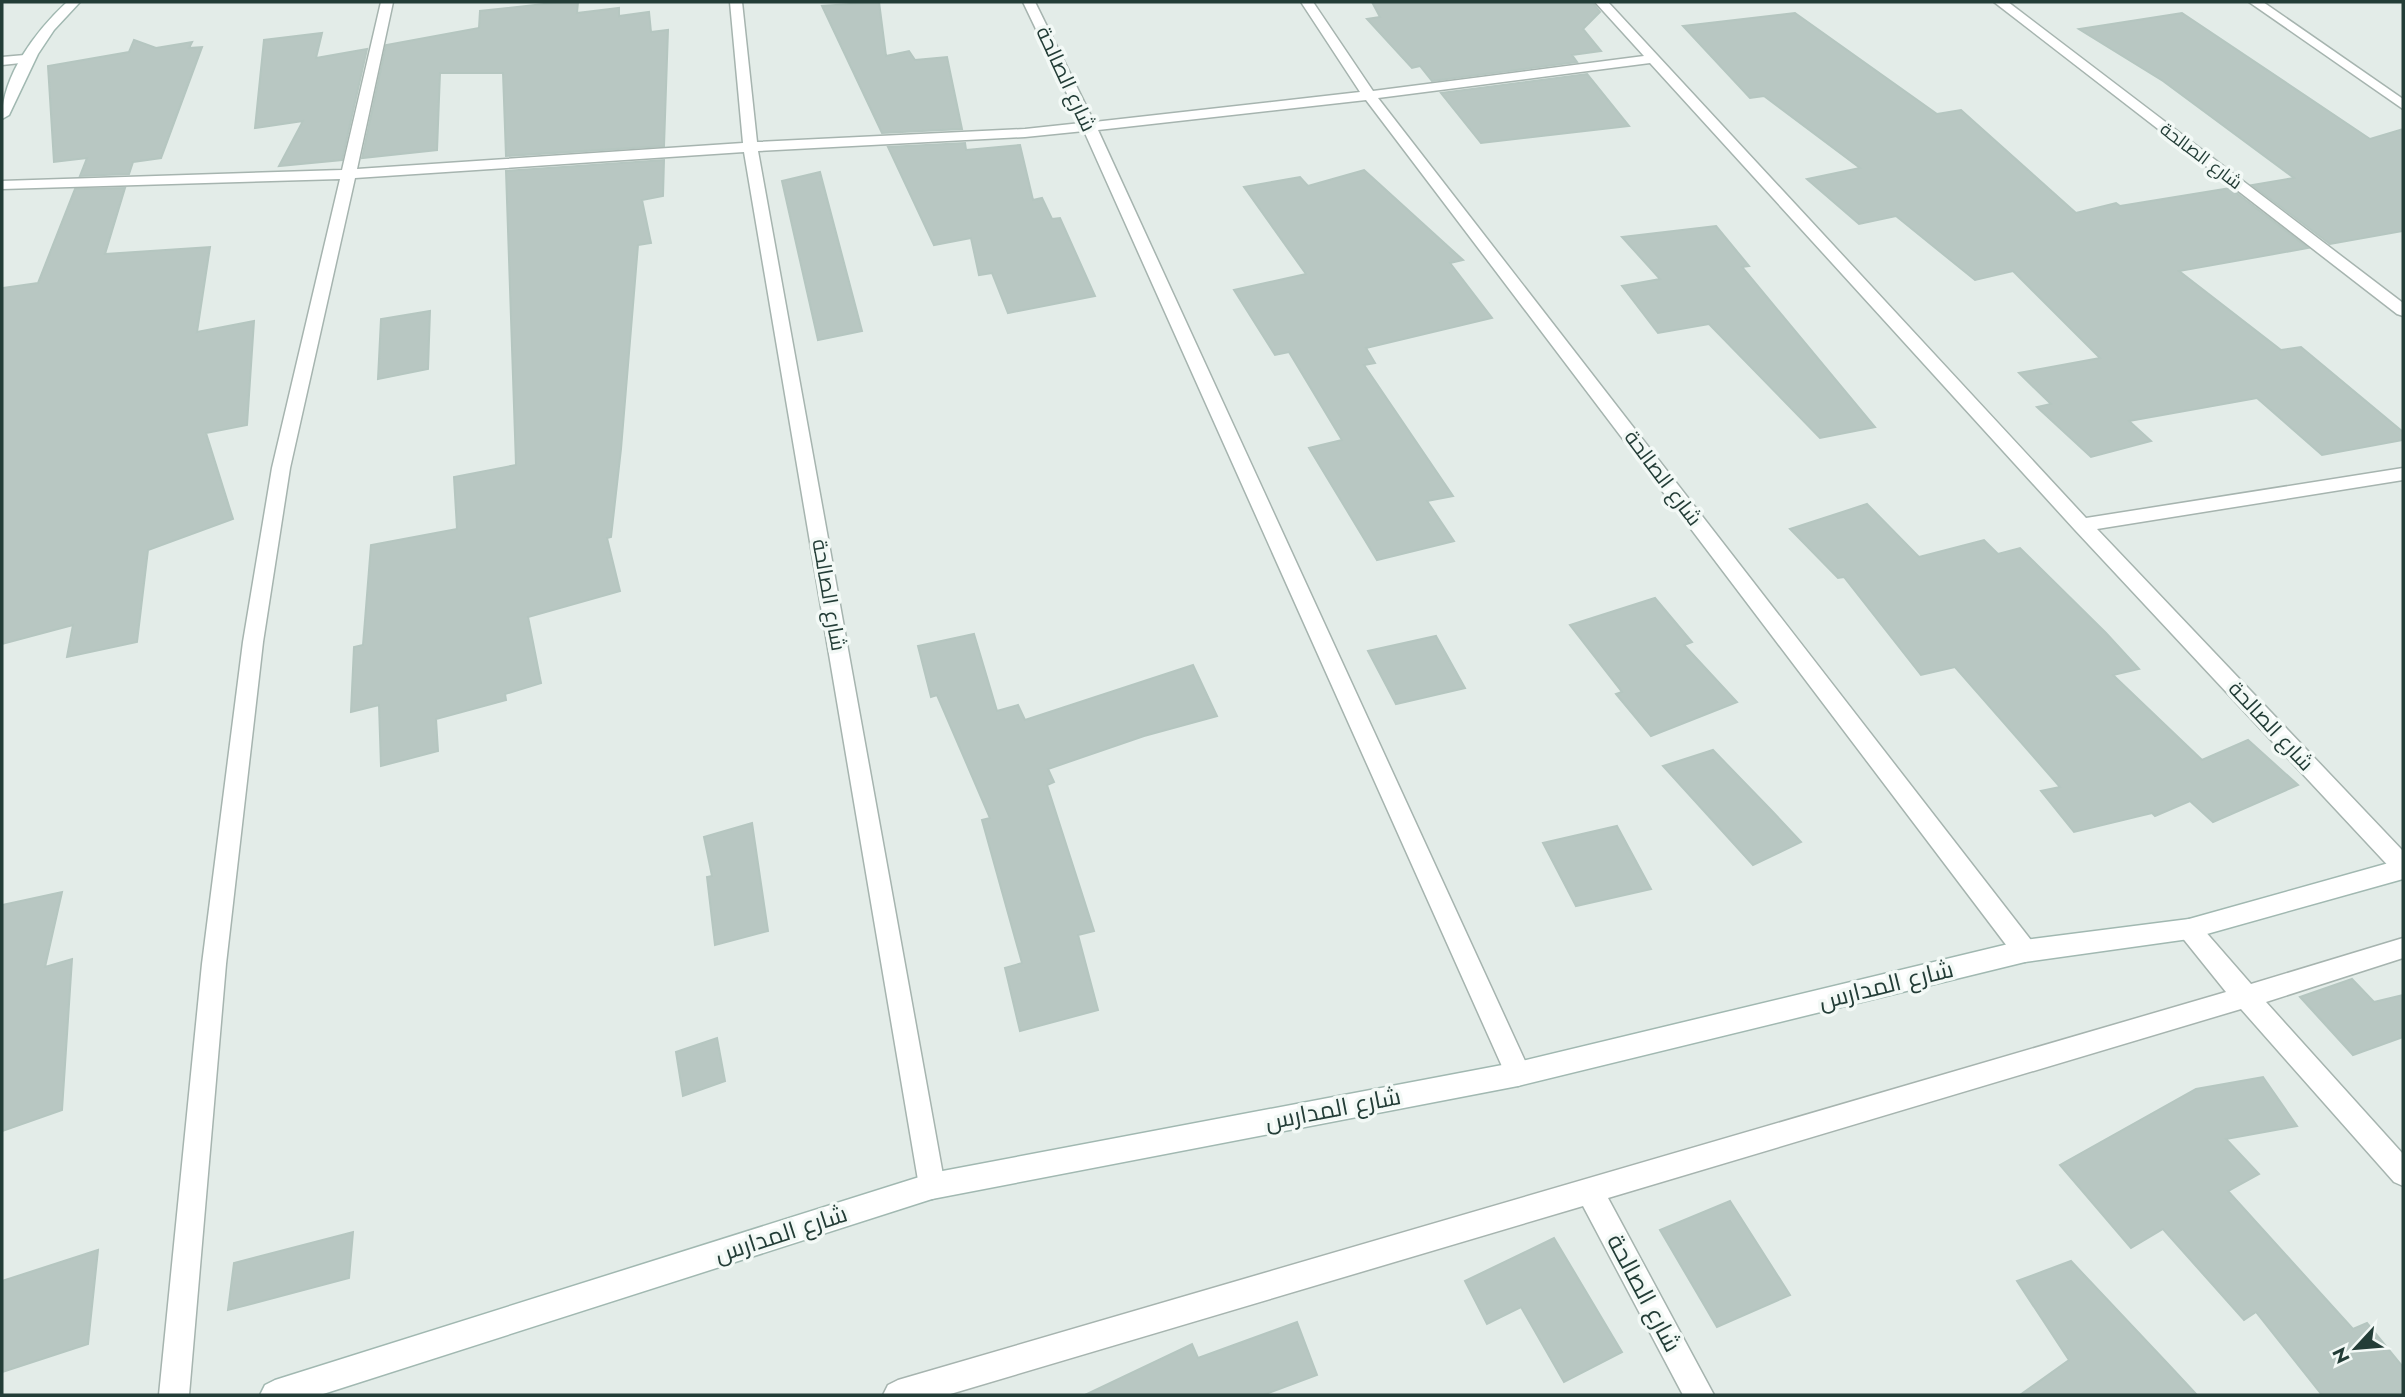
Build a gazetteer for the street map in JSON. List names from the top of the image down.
{
  "streets": {
    "street": ["شارع الصالحة", "شارع المدارس"]
  },
  "crossings": [
    ["شارع الصالحة", "شارع المدارس"]
  ],
  "north": "bottom left"
}
